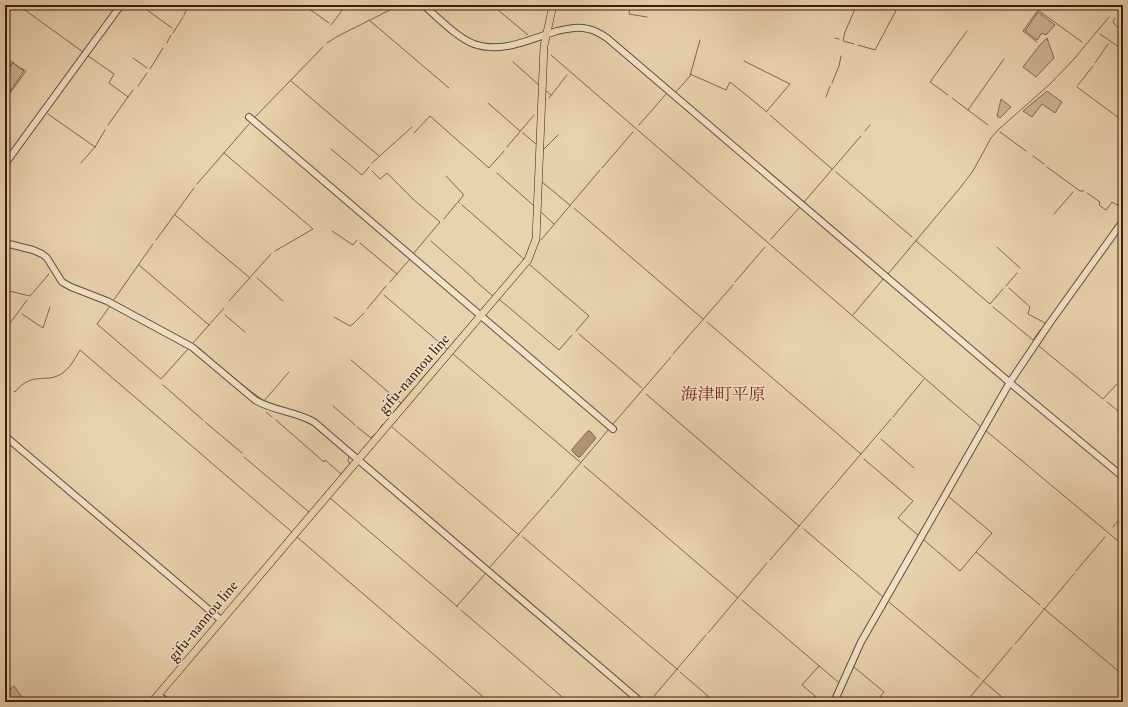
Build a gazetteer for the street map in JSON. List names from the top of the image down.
{
  "streets": {
    "main road": ["gifu-nannou line"]
  },
  "districts": ["海津町平原"]
}
